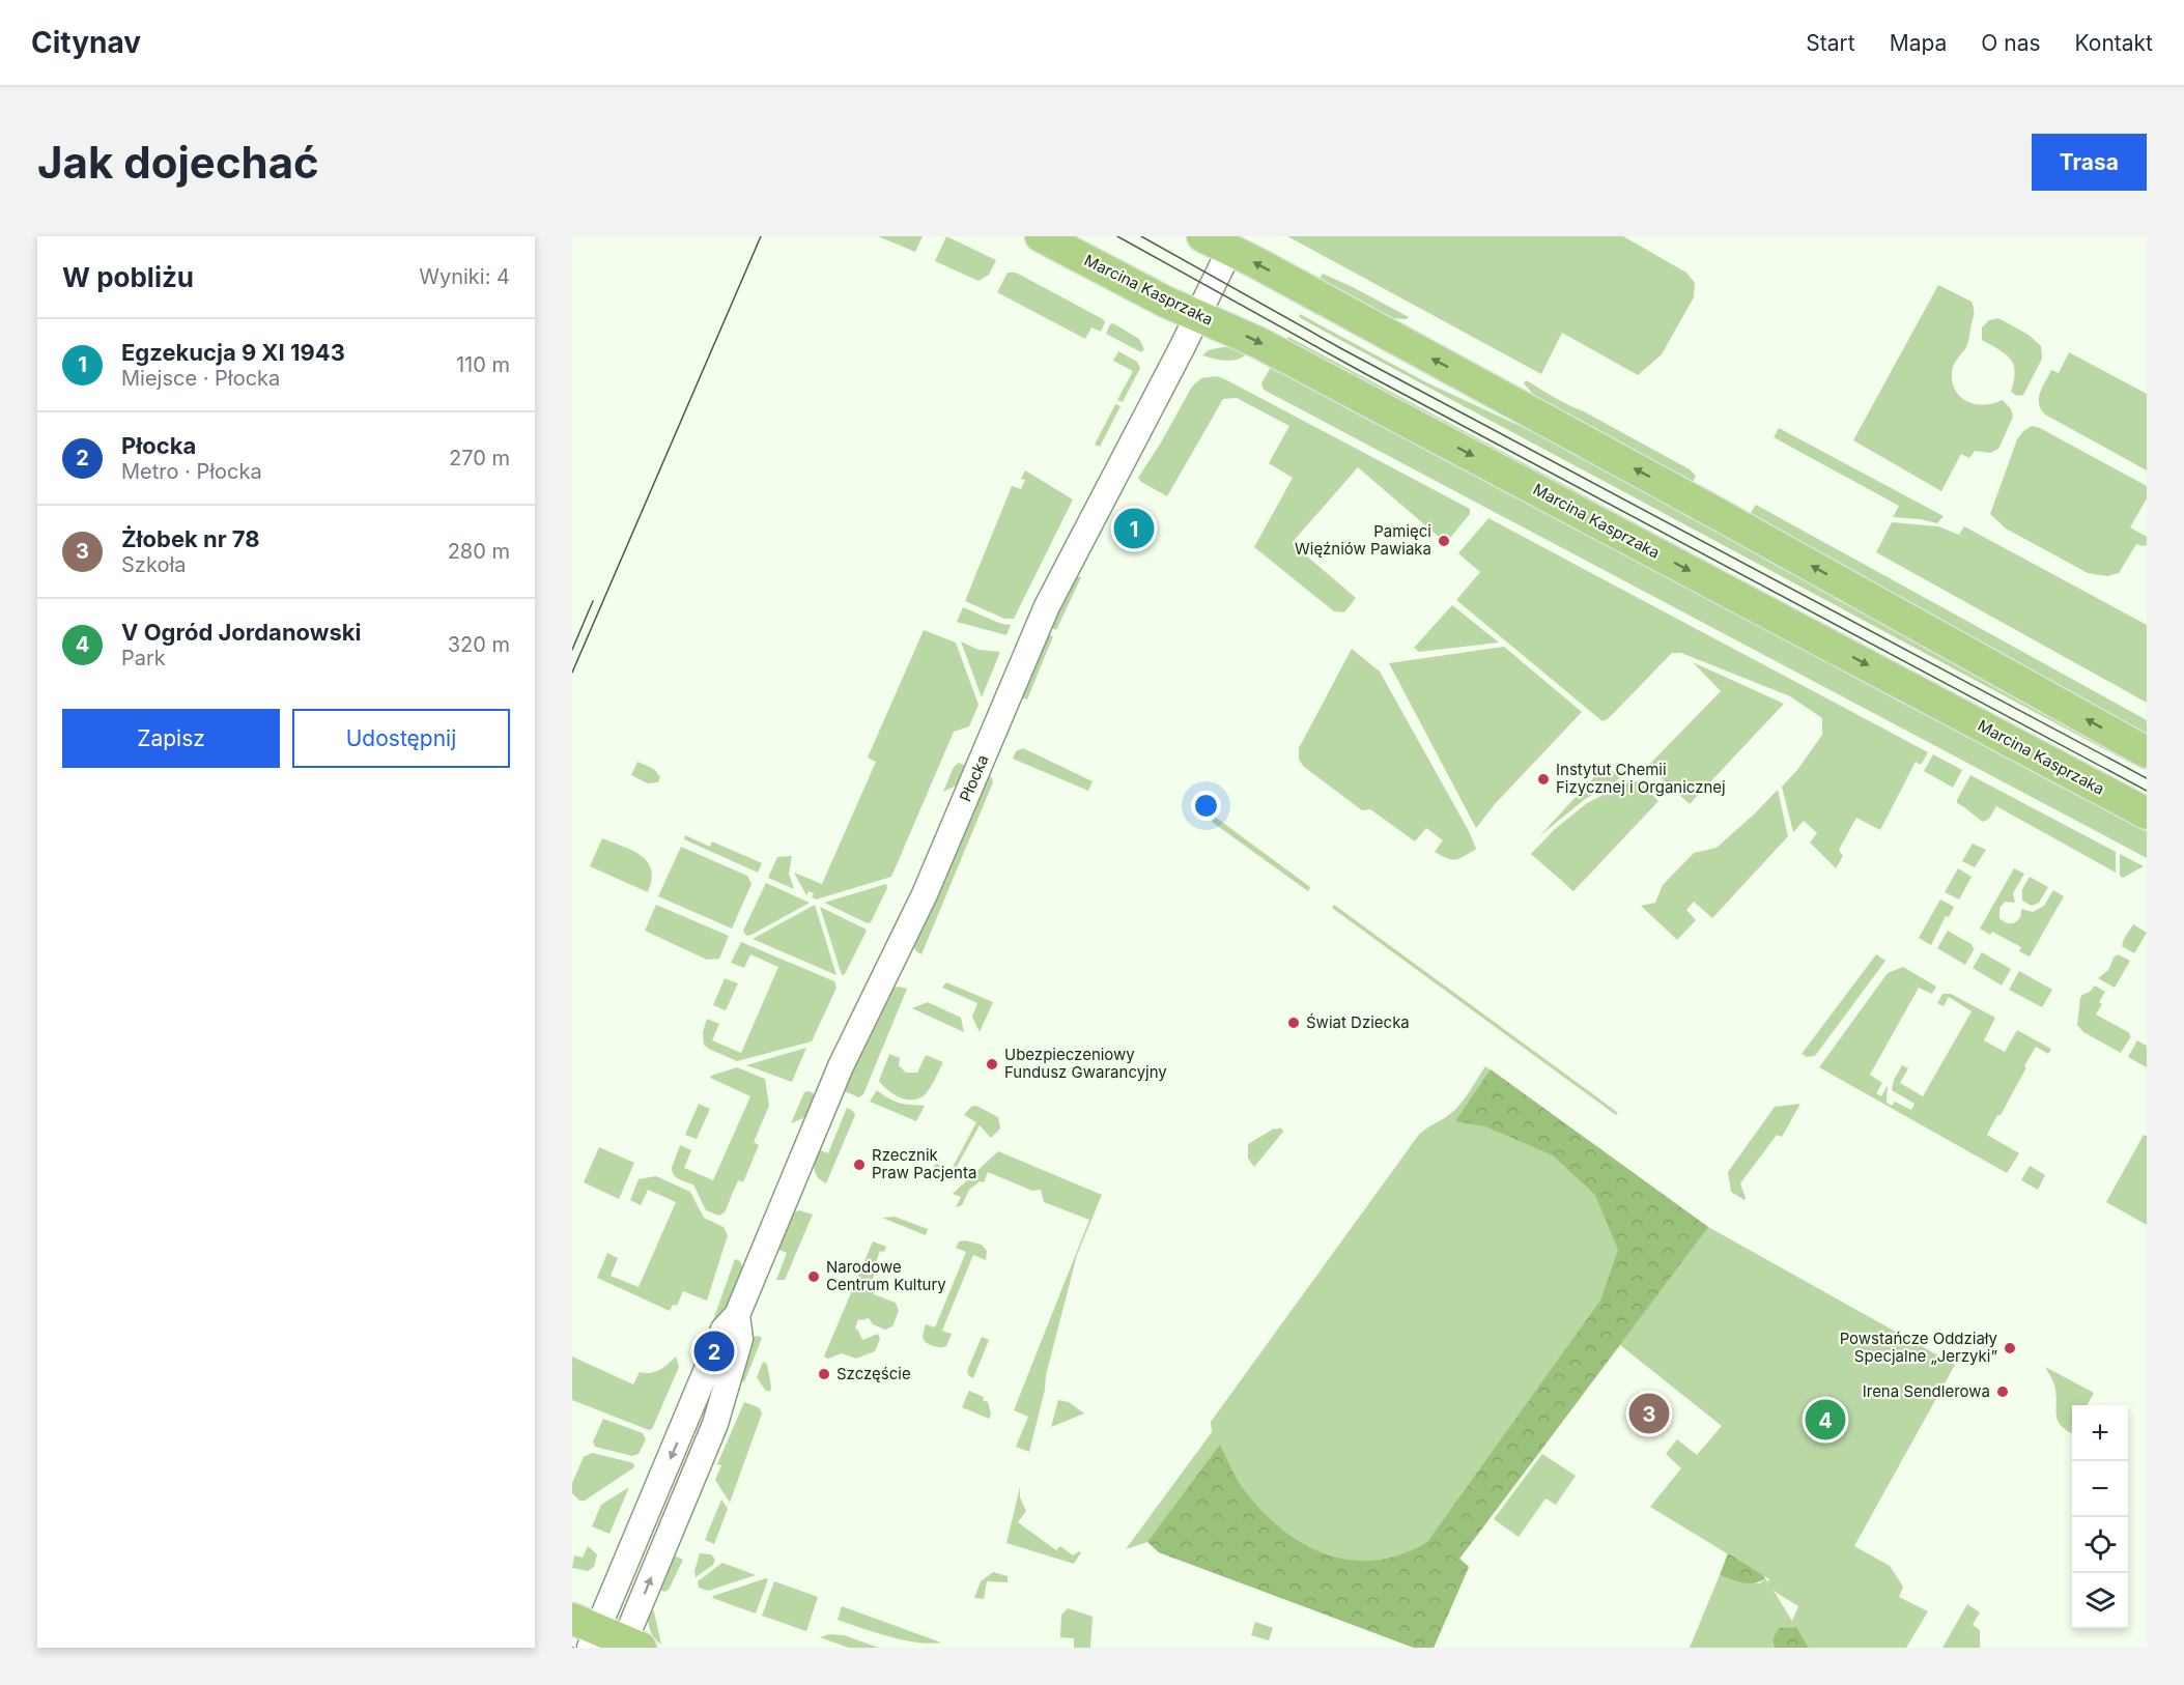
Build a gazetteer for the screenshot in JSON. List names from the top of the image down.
{
  "streets": {
    "main road": ["Marcina Kasprzaka"],
    "street": ["Płocka"]
  },
  "crossings": [
    ["Marcina Kasprzaka", "Płocka"]
  ],
  "places": [
    "Pamięci Więźniów Pawiaka",
    "Instytut Chemii Fizycznej i Organicznej",
    "Świat Dziecka",
    "Ubezpieczeniowy Fundusz Gwarancyjny",
    "Rzecznik Praw Pacjenta",
    "Narodowe Centrum Kultury",
    "Powstańcze Oddziały Specjalne „Jerzyki”",
    "Szczęście",
    "Irena Sendlerowa"
  ],
  "page": {
    "header": "Citynav",
    "nav": [
      "Start",
      "Mapa",
      "O nas",
      "Kontakt"
    ],
    "buttons": [
      "Trasa",
      ["Zapisz", "Udostępnij"]
    ],
    "title": "Jak dojechać",
    "heading": ["W pobliżu", "Wyniki: 4"],
    "list": [
      {
        "mark": "1",
        "name": "Egzekucja 9 XI 1943",
        "note": "Miejsce · Płocka",
        "value": "110 m"
      },
      {
        "mark": "2",
        "name": "Płocka",
        "note": "Metro · Płocka",
        "value": "270 m"
      },
      {
        "mark": "3",
        "name": "Żłobek nr 78",
        "note": "Szkoła",
        "value": "280 m"
      },
      {
        "mark": "4",
        "name": "V Ogród Jordanowski",
        "note": "Park",
        "value": "320 m"
      }
    ],
    "pins": [
      "1",
      "2",
      "3",
      "4"
    ],
    "map_buttons": ["+", "−"]
  }
}
